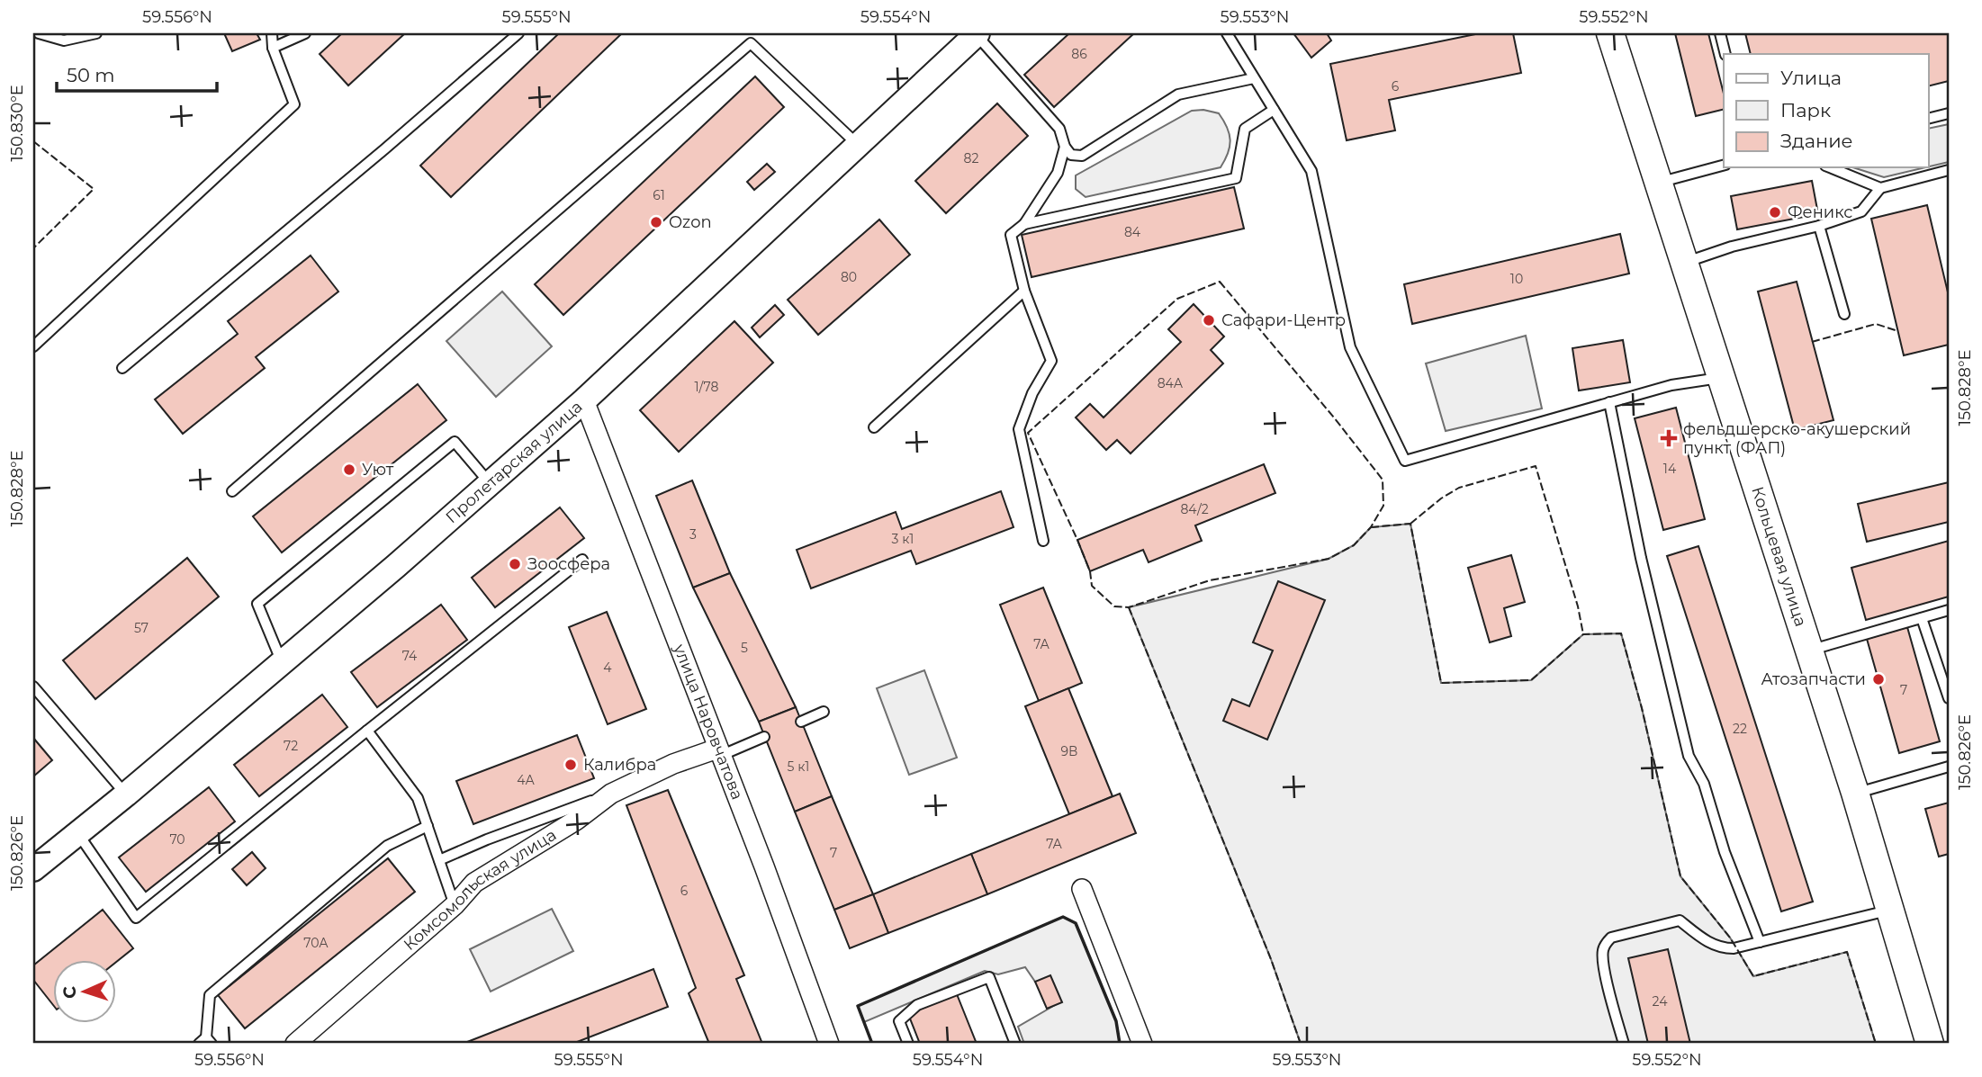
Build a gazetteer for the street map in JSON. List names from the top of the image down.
{
  "streets": {
    "main road": ["Кольцевая улица"],
    "street": ["Пролетарская улица", "улица Наровчатова", "Комсомольская улица"]
  },
  "crossings": [
    ["Пролетарская улица", "улица Наровчатова"],
    ["улица Наровчатова", "Комсомольская улица"]
  ],
  "places": {
    "other": [
      "Феникс",
      "Ozon",
      "Сафари-Центр",
      "Уют",
      "Зоосфера",
      "Атозапчасти",
      "Калибра"
    ],
    "health": ["фельдшерско-акушерский пункт (ФАП)"]
  },
  "house_numbers": [
    "86",
    "6",
    "82",
    "61",
    "84",
    "80",
    "10",
    "84А",
    "1/78",
    "14",
    "84/2",
    "3",
    "3 к1",
    "57",
    "7А",
    "5",
    "74",
    "4",
    "7",
    "22",
    "72",
    "9В",
    "5 к1",
    "4А",
    "70",
    "7А",
    "7",
    "6",
    "70А",
    "24"
  ],
  "legend": ["Улица", "Парк", "Здание"],
  "scale_bar": "50 m",
  "north": "left",
  "coordinates": [
    "59.556°N",
    "59.555°N",
    "59.554°N",
    "59.553°N",
    "59.552°N",
    "150.830°E",
    "150.828°E",
    "150.826°E"
  ]
}
